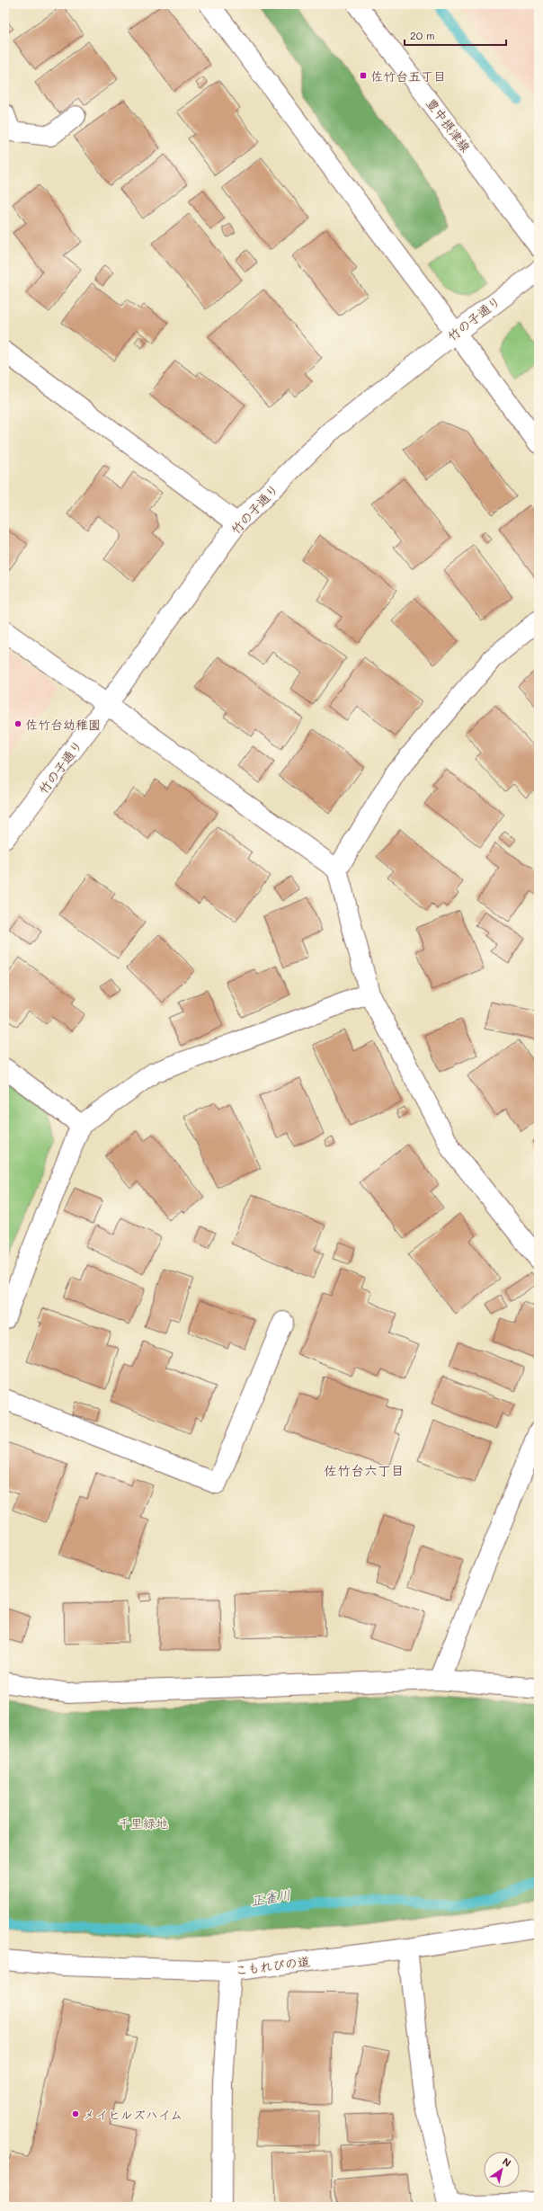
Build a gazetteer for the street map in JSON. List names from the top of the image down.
{
  "streets": {
    "street": ["豊中摂津線", "竹の子通り", "こもれびの道"]
  },
  "districts": ["佐竹台六丁目"],
  "water": ["正雀川"],
  "parks": ["千里緑地"],
  "places": {
    "transit": ["佐竹台五丁目"],
    "other": ["佐竹台幼稚園", "メイヒルズハイム"]
  },
  "scale_bar": "20 m",
  "north": "top right"
}
